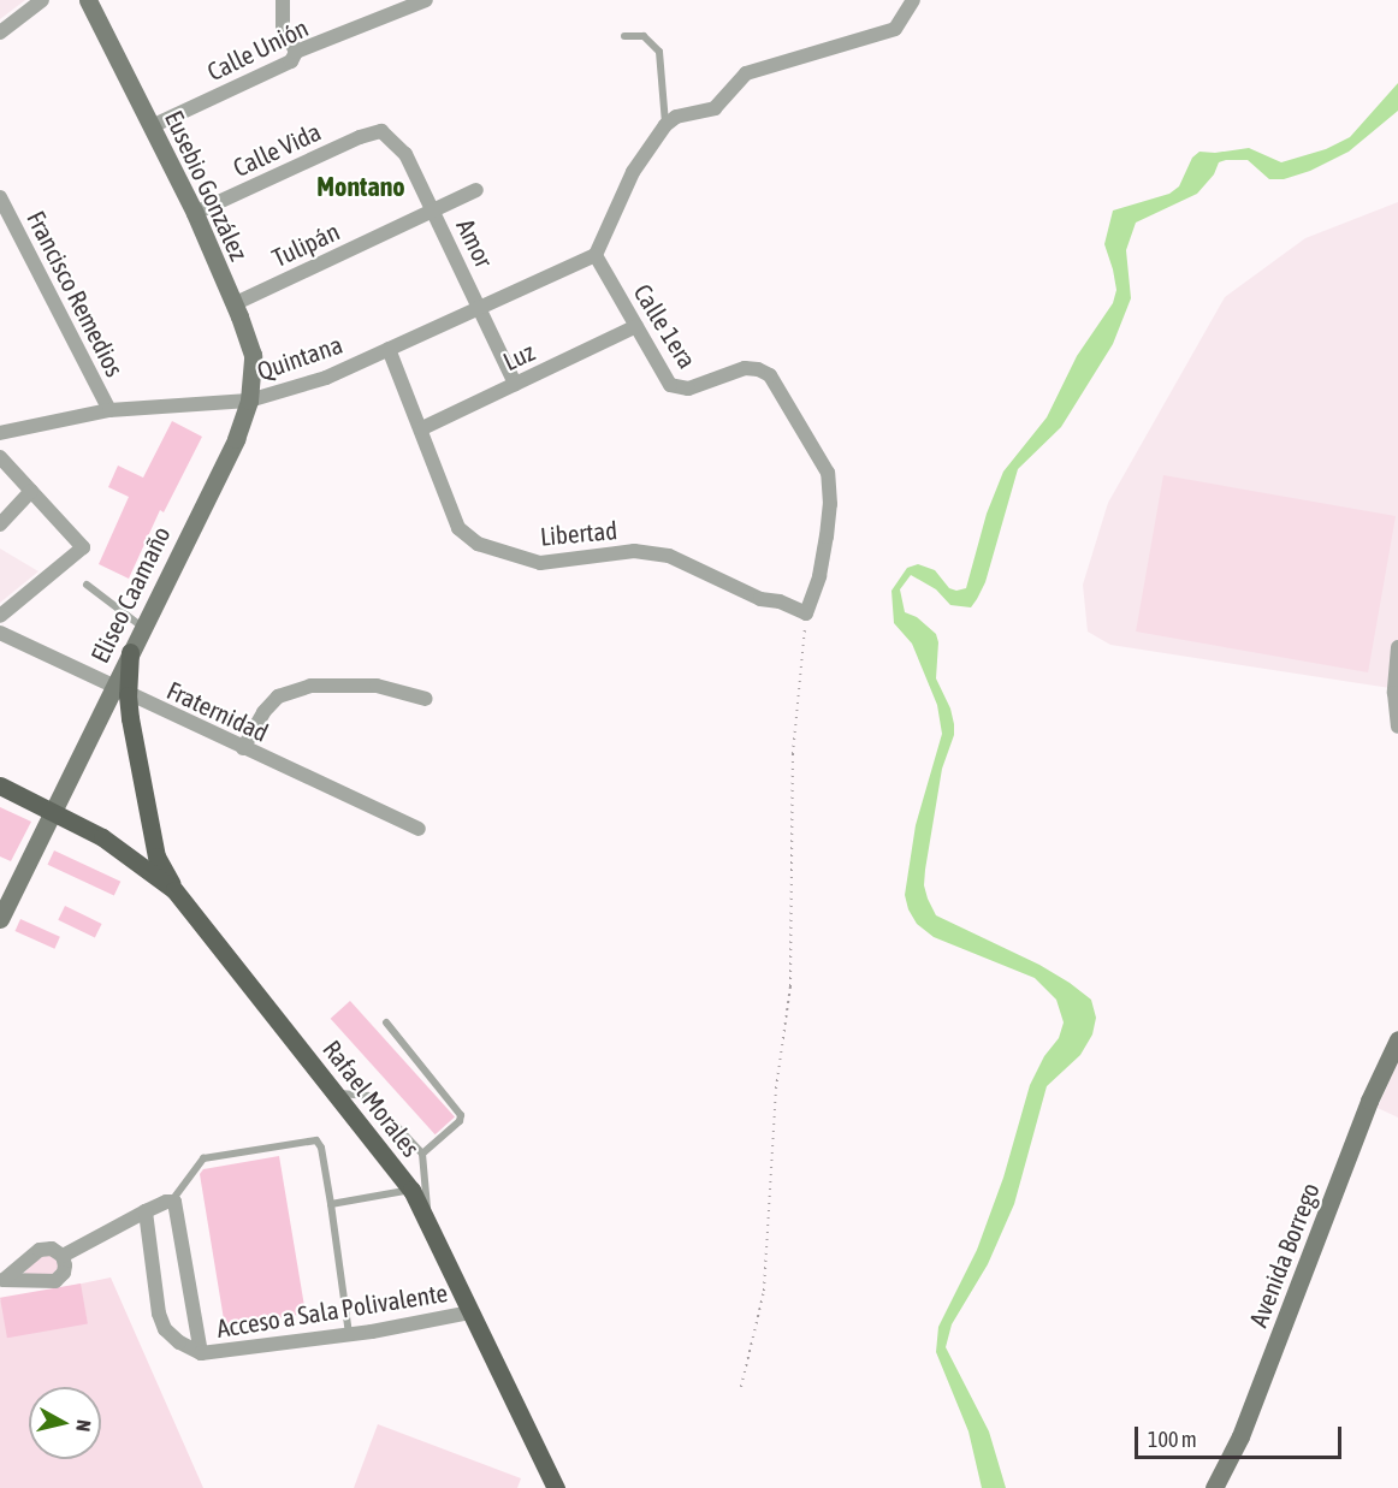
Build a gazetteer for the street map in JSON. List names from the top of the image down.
{
  "streets": {
    "main road": [
      "Eusebio González",
      "Eliseo Caamaño",
      "Rafael Morales",
      "Avenida Borrego"
    ],
    "street": [
      "Calle Unión",
      "Calle Vida",
      "Amor",
      "Tulipán",
      "Francisco Remedios",
      "Calle 1era",
      "Luz",
      "Quintana",
      "Libertad",
      "Fraternidad",
      "Acceso a Sala Polivalente"
    ]
  },
  "crossings": [
    ["Calle Unión", "Eusebio González"],
    ["Calle Vida", "Eusebio González"],
    ["Calle Vida", "Amor"],
    ["Eusebio González", "Tulipán"],
    ["Eusebio González", "Quintana"],
    ["Eusebio González", "Eliseo Caamaño"],
    ["Amor", "Tulipán"],
    ["Amor", "Luz"],
    ["Amor", "Quintana"],
    ["Francisco Remedios", "Quintana"],
    ["Calle 1era", "Luz"],
    ["Calle 1era", "Quintana"],
    ["Calle 1era", "Libertad"],
    ["Luz", "Libertad"],
    ["Quintana", "Libertad"],
    ["Quintana", "Eliseo Caamaño"],
    ["Eliseo Caamaño", "Fraternidad"],
    ["Eliseo Caamaño", "Rafael Morales"],
    ["Rafael Morales", "Acceso a Sala Polivalente"]
  ],
  "districts": ["Montano"],
  "scale_bar": "100 m",
  "north": "right"
}
